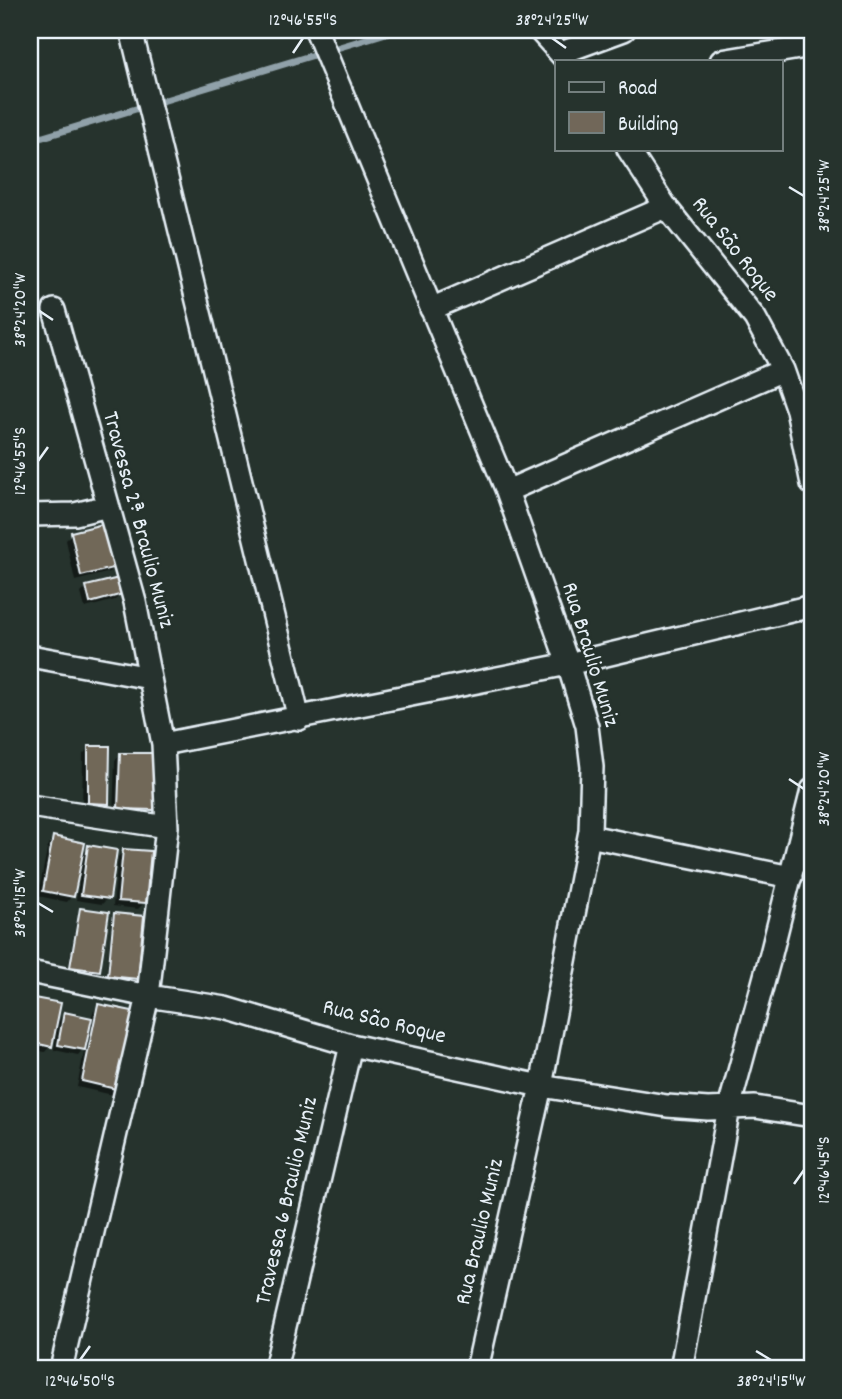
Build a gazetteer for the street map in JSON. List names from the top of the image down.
{
  "streets": {
    "street": [
      "Rua São Roque",
      "Travessa 2ª Braulio Muniz",
      "Rua Braulio Muniz",
      "Travessa 6 Braulio Muniz"
    ]
  },
  "crossings": [
    ["Rua São Roque", "Travessa 2ª Braulio Muniz"],
    ["Rua São Roque", "Rua Braulio Muniz"],
    ["Rua São Roque", "Travessa 6 Braulio Muniz"]
  ],
  "legend": ["Road", "Building"],
  "coordinates": [
    "12°46'55\"S",
    "38°24'25\"W",
    "38°24'20\"W",
    "38°24'15\"W",
    "12°46'45\"S",
    "12°46'50\"S"
  ]
}
